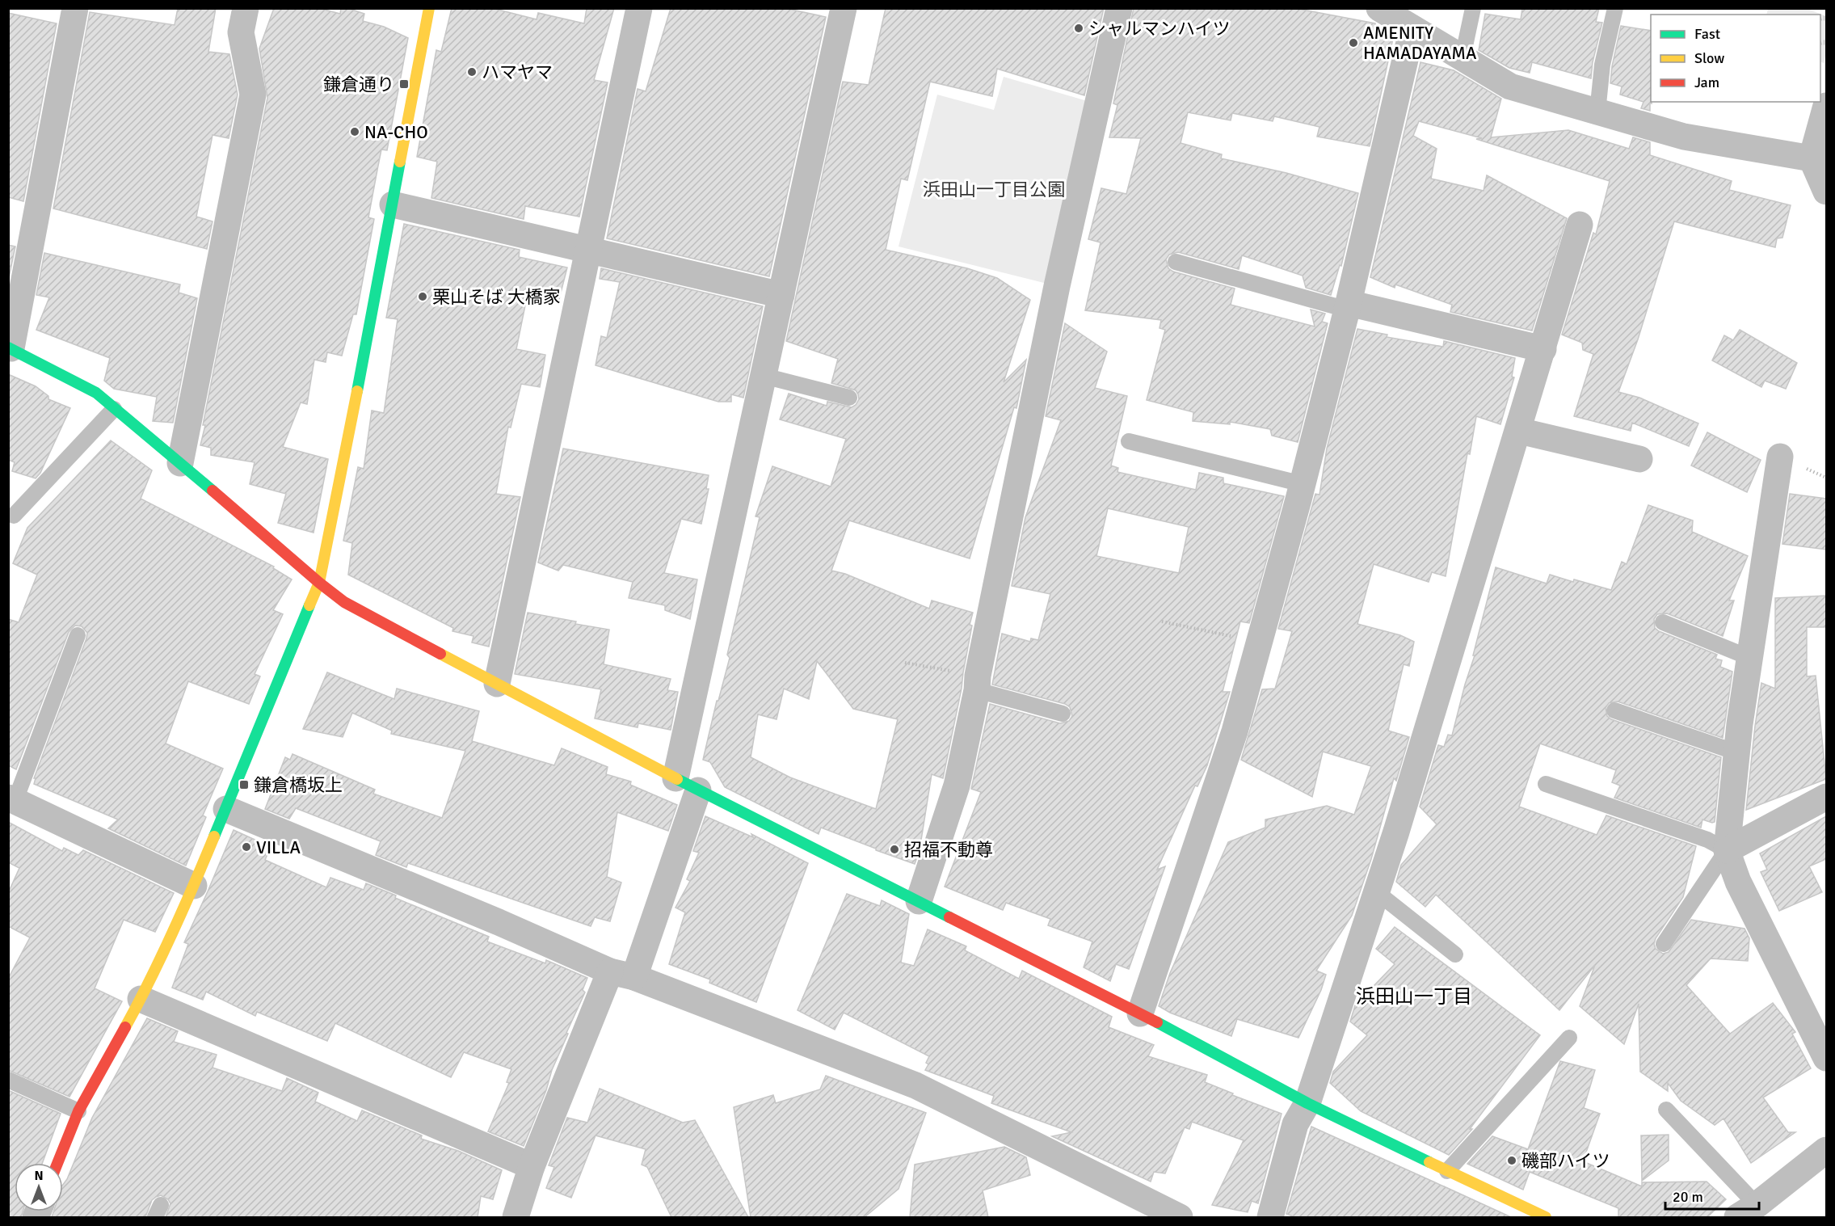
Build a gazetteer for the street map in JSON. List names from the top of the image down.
{
  "districts": ["浜田山一丁目"],
  "parks": ["浜田山一丁目公園"],
  "places": {
    "other": [
      "シャルマンハイツ",
      "AMENITY HAMADAYAMA",
      "ハマヤマ",
      "NA-CHO",
      "栗山そば 大橋家",
      "VILLA",
      "招福不動尊",
      "磯部ハイツ"
    ],
    "transit": ["鎌倉通り", "鎌倉橋坂上"]
  },
  "legend": ["Fast", "Slow", "Jam"],
  "scale_bar": "20 m",
  "north": "top"
}
